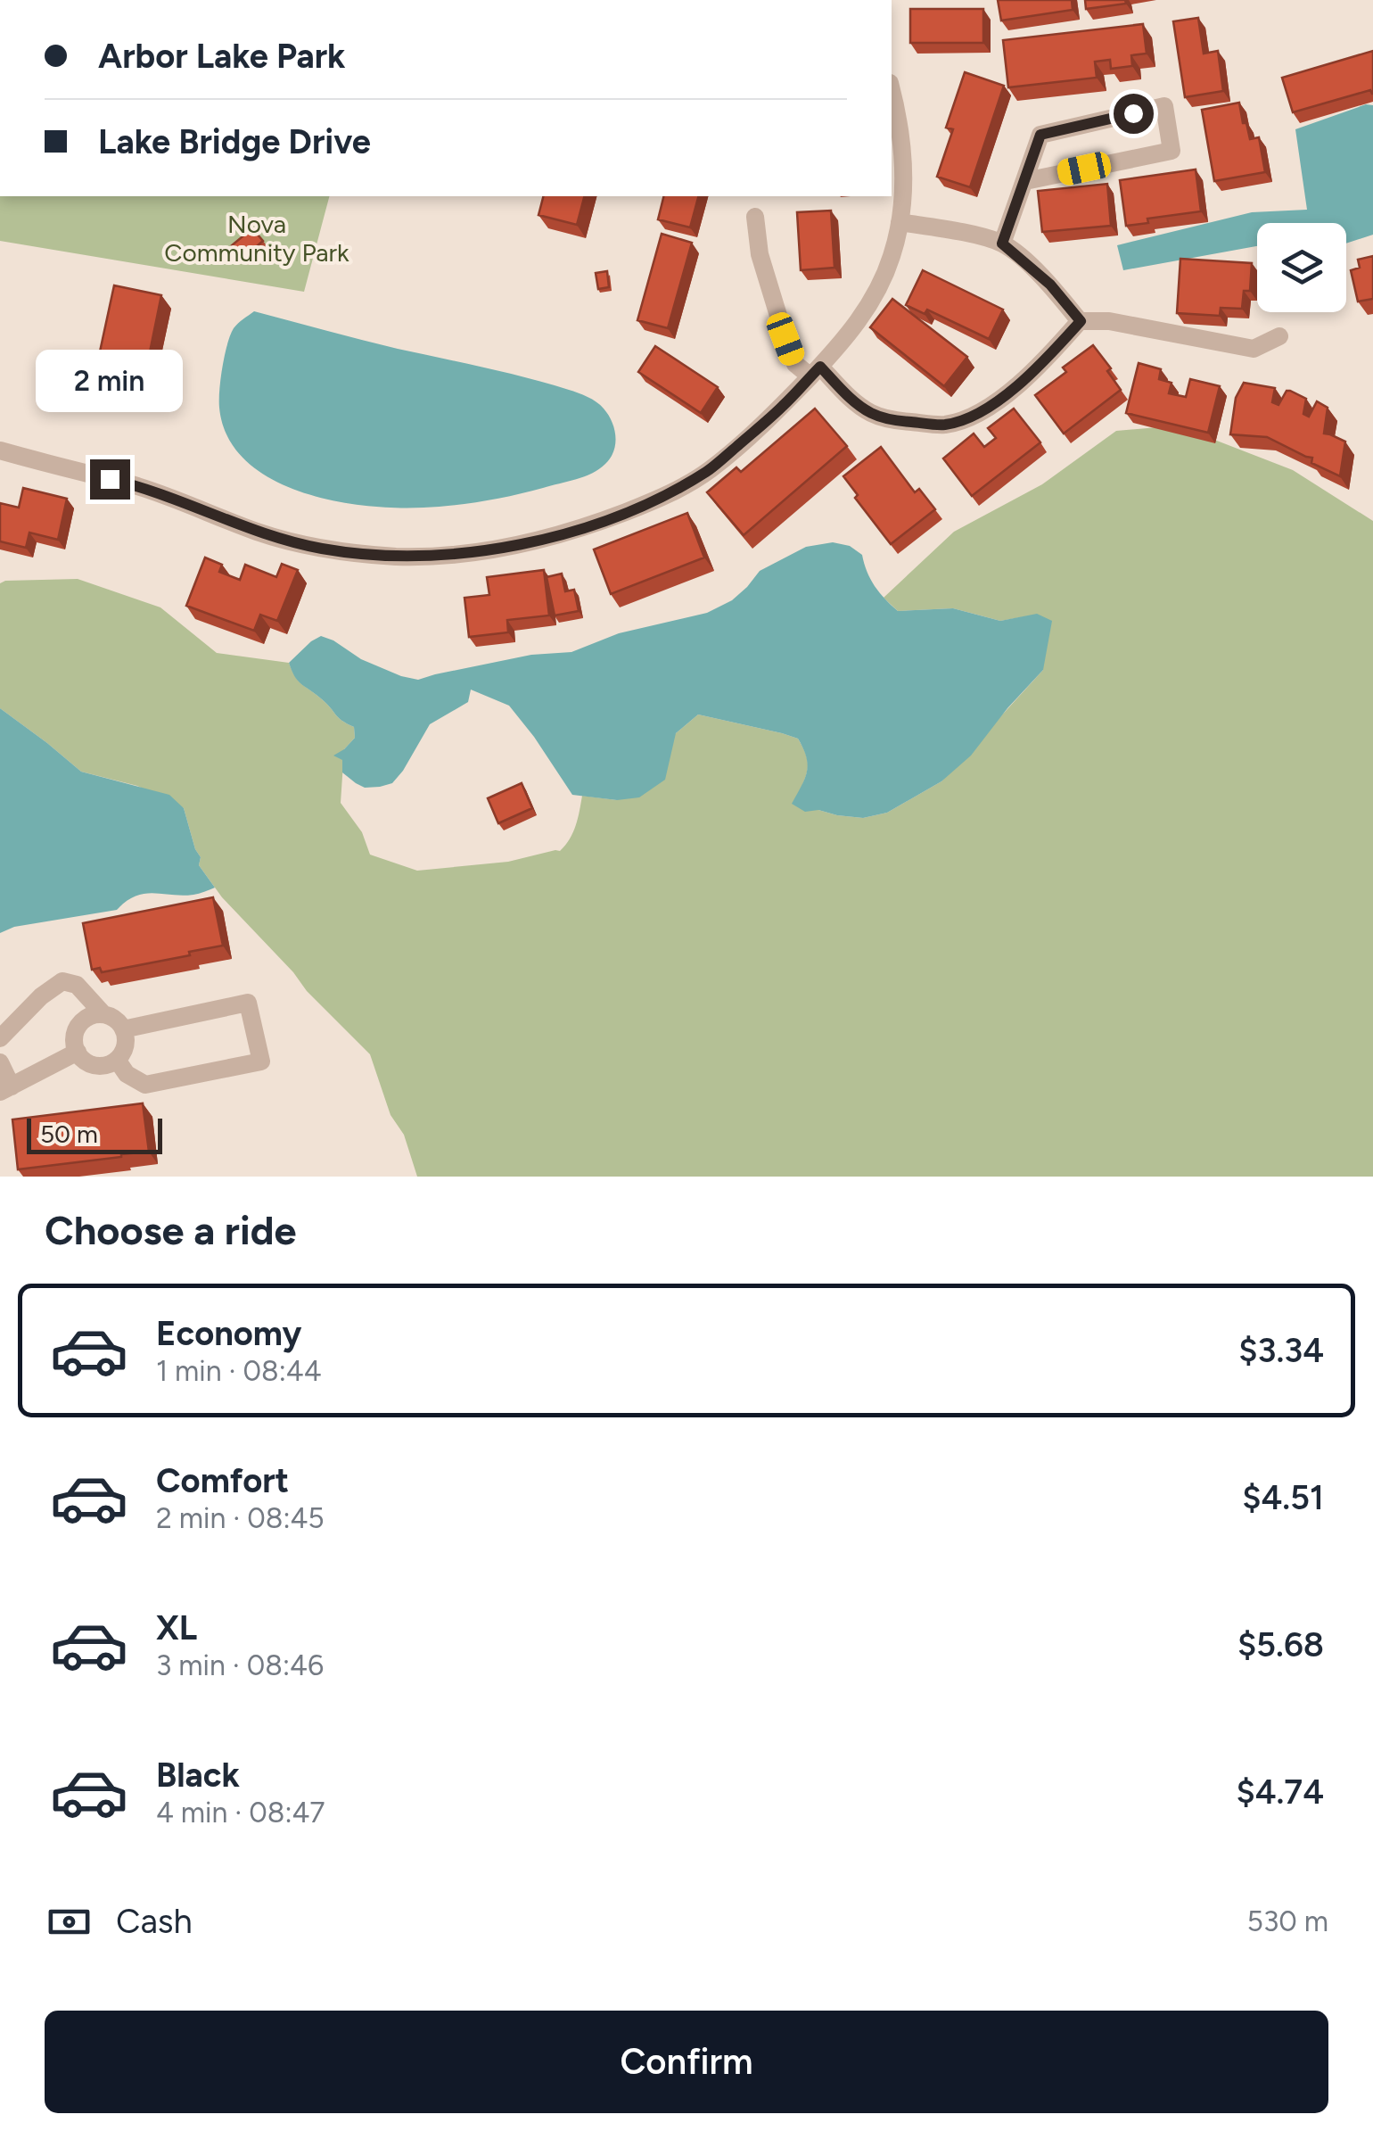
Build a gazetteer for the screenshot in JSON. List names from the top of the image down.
{
  "parks": ["Nova Community Park"],
  "scale_bar": "50 m",
  "page": {
    "banner": ["Arbor Lake Park", "Lake Bridge Drive"],
    "bubble": "2 min",
    "scale": "50 m",
    "heading": "Choose a ride",
    "list": [
      {
        "name": "Economy",
        "note": "1 min · 08:44",
        "value": "$3.34"
      },
      {
        "name": "Comfort",
        "note": "2 min · 08:45",
        "value": "$4.51"
      },
      {
        "name": "XL",
        "note": "3 min · 08:46",
        "value": "$5.68"
      },
      {
        "name": "Black",
        "note": "4 min · 08:47",
        "value": "$4.74"
      }
    ],
    "pay": ["Cash", "530 m"],
    "buttons": "Confirm"
  }
}
